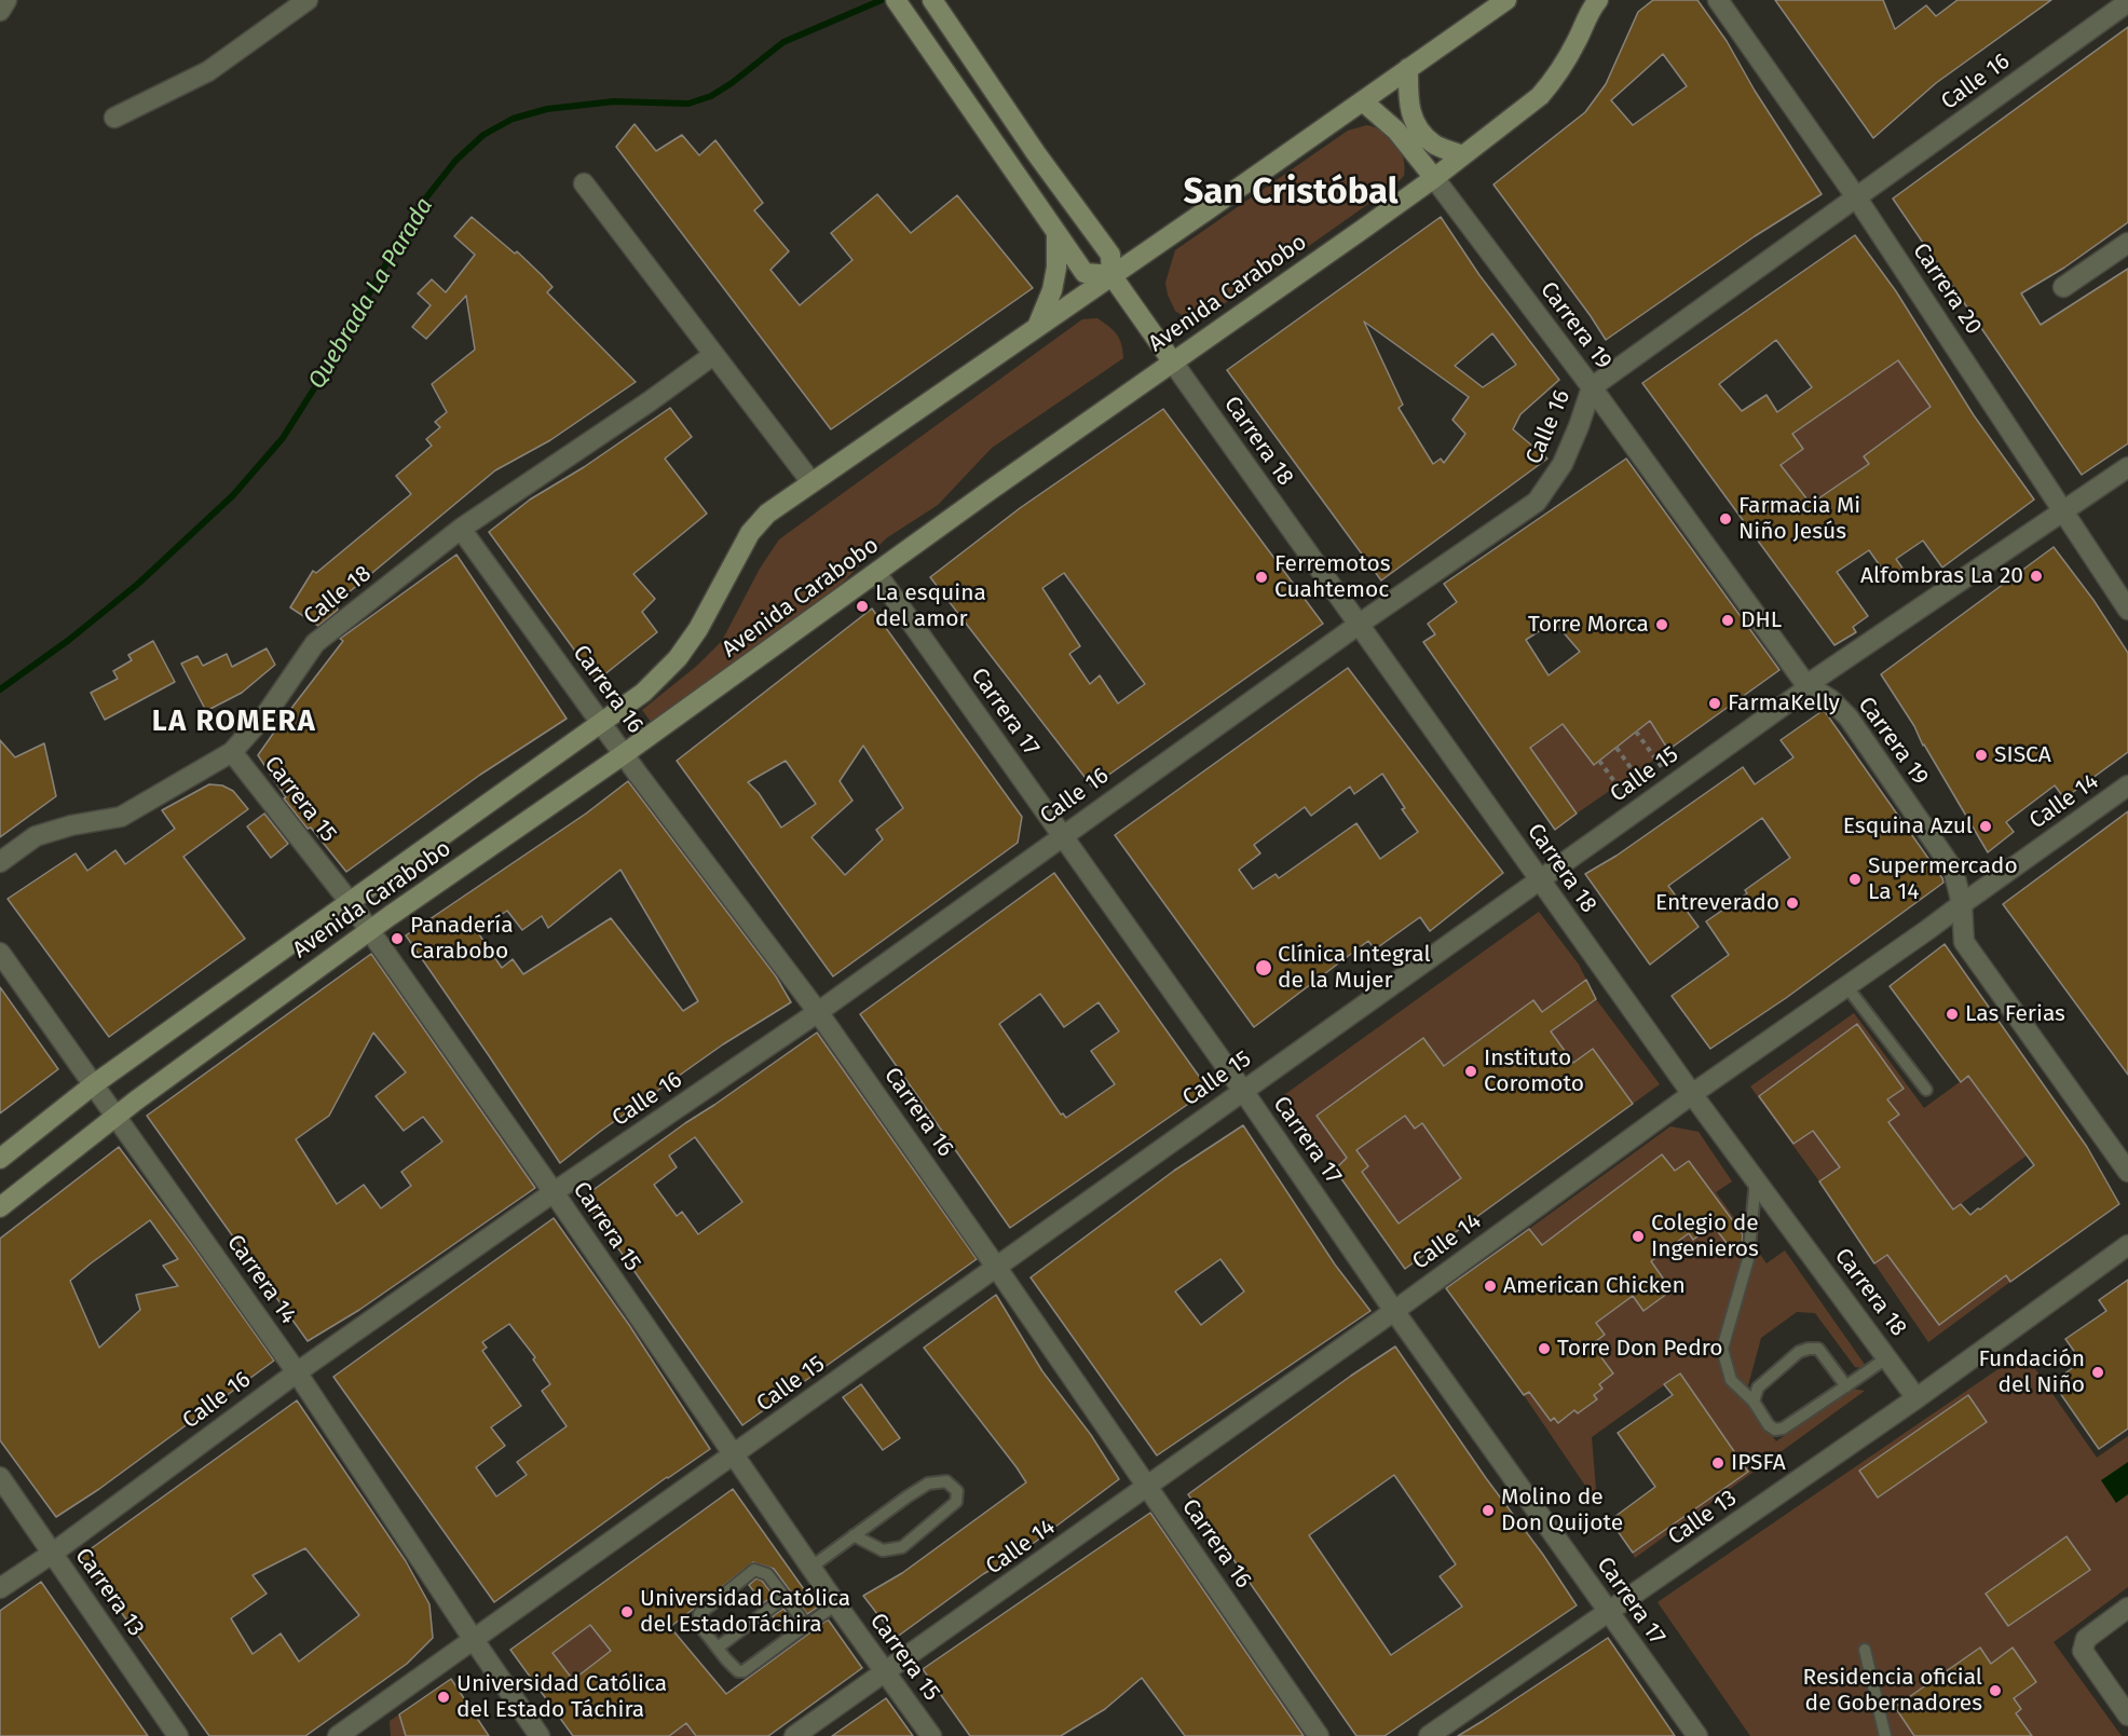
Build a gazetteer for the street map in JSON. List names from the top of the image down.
{
  "streets": {
    "main road": ["Avenida Carabobo"],
    "street": [
      "Calle 16",
      "Carrera 20",
      "Carrera 19",
      "Carrera 18",
      "Calle 18",
      "Carrera 16",
      "Carrera 17",
      "Calle 15",
      "Carrera 15",
      "Calle 14",
      "Carrera 14",
      "Calle 13",
      "Carrera 13"
    ]
  },
  "crossings": [
    ["Calle 16", "Carrera 20"],
    ["Calle 16", "Carrera 19"],
    ["Calle 16", "Carrera 18"],
    ["Calle 16", "Carrera 16"],
    ["Calle 16", "Carrera 17"],
    ["Calle 16", "Carrera 15"],
    ["Calle 16", "Carrera 14"],
    ["Calle 16", "Carrera 13"],
    ["Carrera 20", "Calle 15"],
    ["Avenida Carabobo", "Carrera 19"],
    ["Avenida Carabobo", "Carrera 18"],
    ["Avenida Carabobo", "Carrera 16"],
    ["Avenida Carabobo", "Carrera 17"],
    ["Avenida Carabobo", "Carrera 15"],
    ["Avenida Carabobo", "Carrera 14"],
    ["Carrera 19", "Calle 15"],
    ["Carrera 19", "Calle 14"],
    ["Carrera 18", "Calle 15"],
    ["Carrera 18", "Calle 14"],
    ["Carrera 18", "Calle 13"],
    ["Calle 18", "Carrera 16"],
    ["Calle 18", "Carrera 15"],
    ["Carrera 16", "Calle 15"],
    ["Carrera 16", "Calle 14"],
    ["Carrera 17", "Calle 15"],
    ["Carrera 17", "Calle 14"],
    ["Carrera 17", "Calle 13"],
    ["Calle 15", "Carrera 15"],
    ["Calle 15", "Carrera 14"],
    ["Carrera 15", "Calle 14"]
  ],
  "districts": ["San Cristóbal", "LA ROMERA"],
  "water": ["Quebrada La Parada"],
  "places": [
    "Farmacia Mi Niño Jesús",
    "Alfombras La 20",
    "Ferremotos Cuahtemoc",
    "La esquina del amor",
    "DHL",
    "Torre Morca",
    "FarmaKelly",
    "SISCA",
    "Esquina Azul",
    "Supermercado La 14",
    "Entreverado",
    "Panadería Carabobo",
    "Clínica Integral de la Mujer",
    "Las Ferias",
    "Instituto Coromoto",
    "Colegio de Ingenieros",
    "American Chicken",
    "Torre Don Pedro",
    "Fundación del Niño",
    "IPSFA",
    "Molino de Don Quijote",
    "Universidad Católica del EstadoTáchira",
    "Residencia oficial de Gobernadores",
    "Universidad Católica del Estado Táchira"
  ]
}
